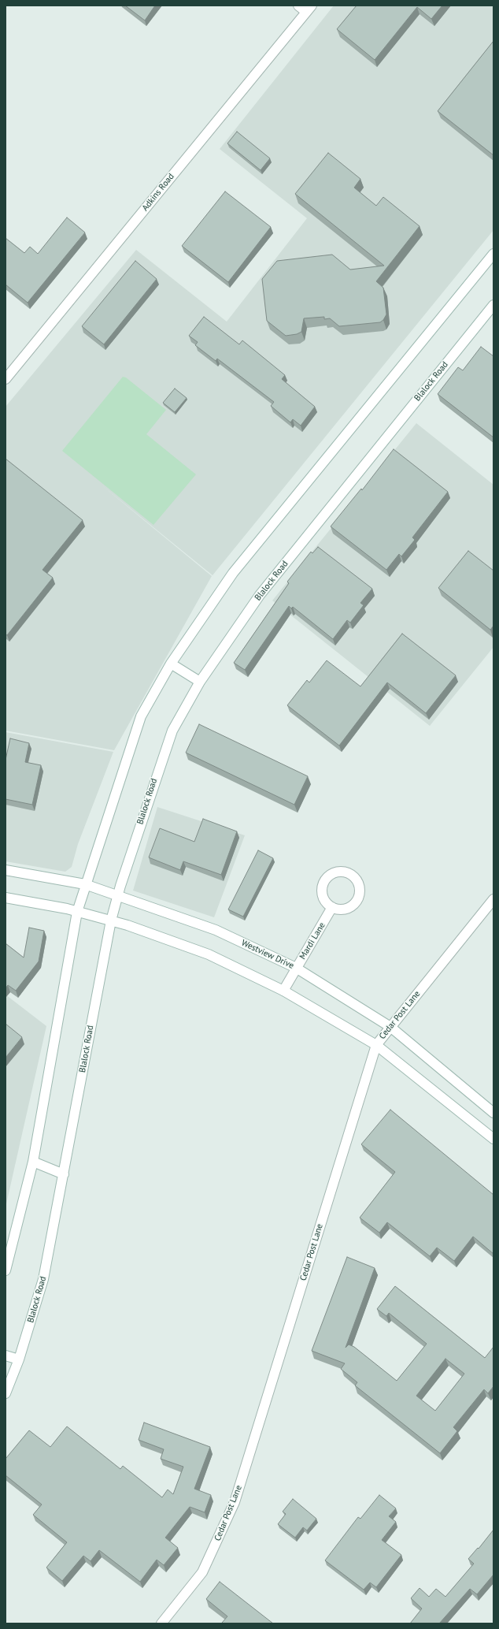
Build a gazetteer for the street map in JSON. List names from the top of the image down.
{
  "streets": {
    "main road": [
      "Adkins Road",
      "Blalock Road",
      "Mardi Lane",
      "Westview Drive",
      "Cedar Post Lane"
    ]
  },
  "crossings": [
    ["Blalock Road", "Westview Drive"],
    ["Mardi Lane", "Westview Drive"],
    ["Westview Drive", "Cedar Post Lane"]
  ]
}
